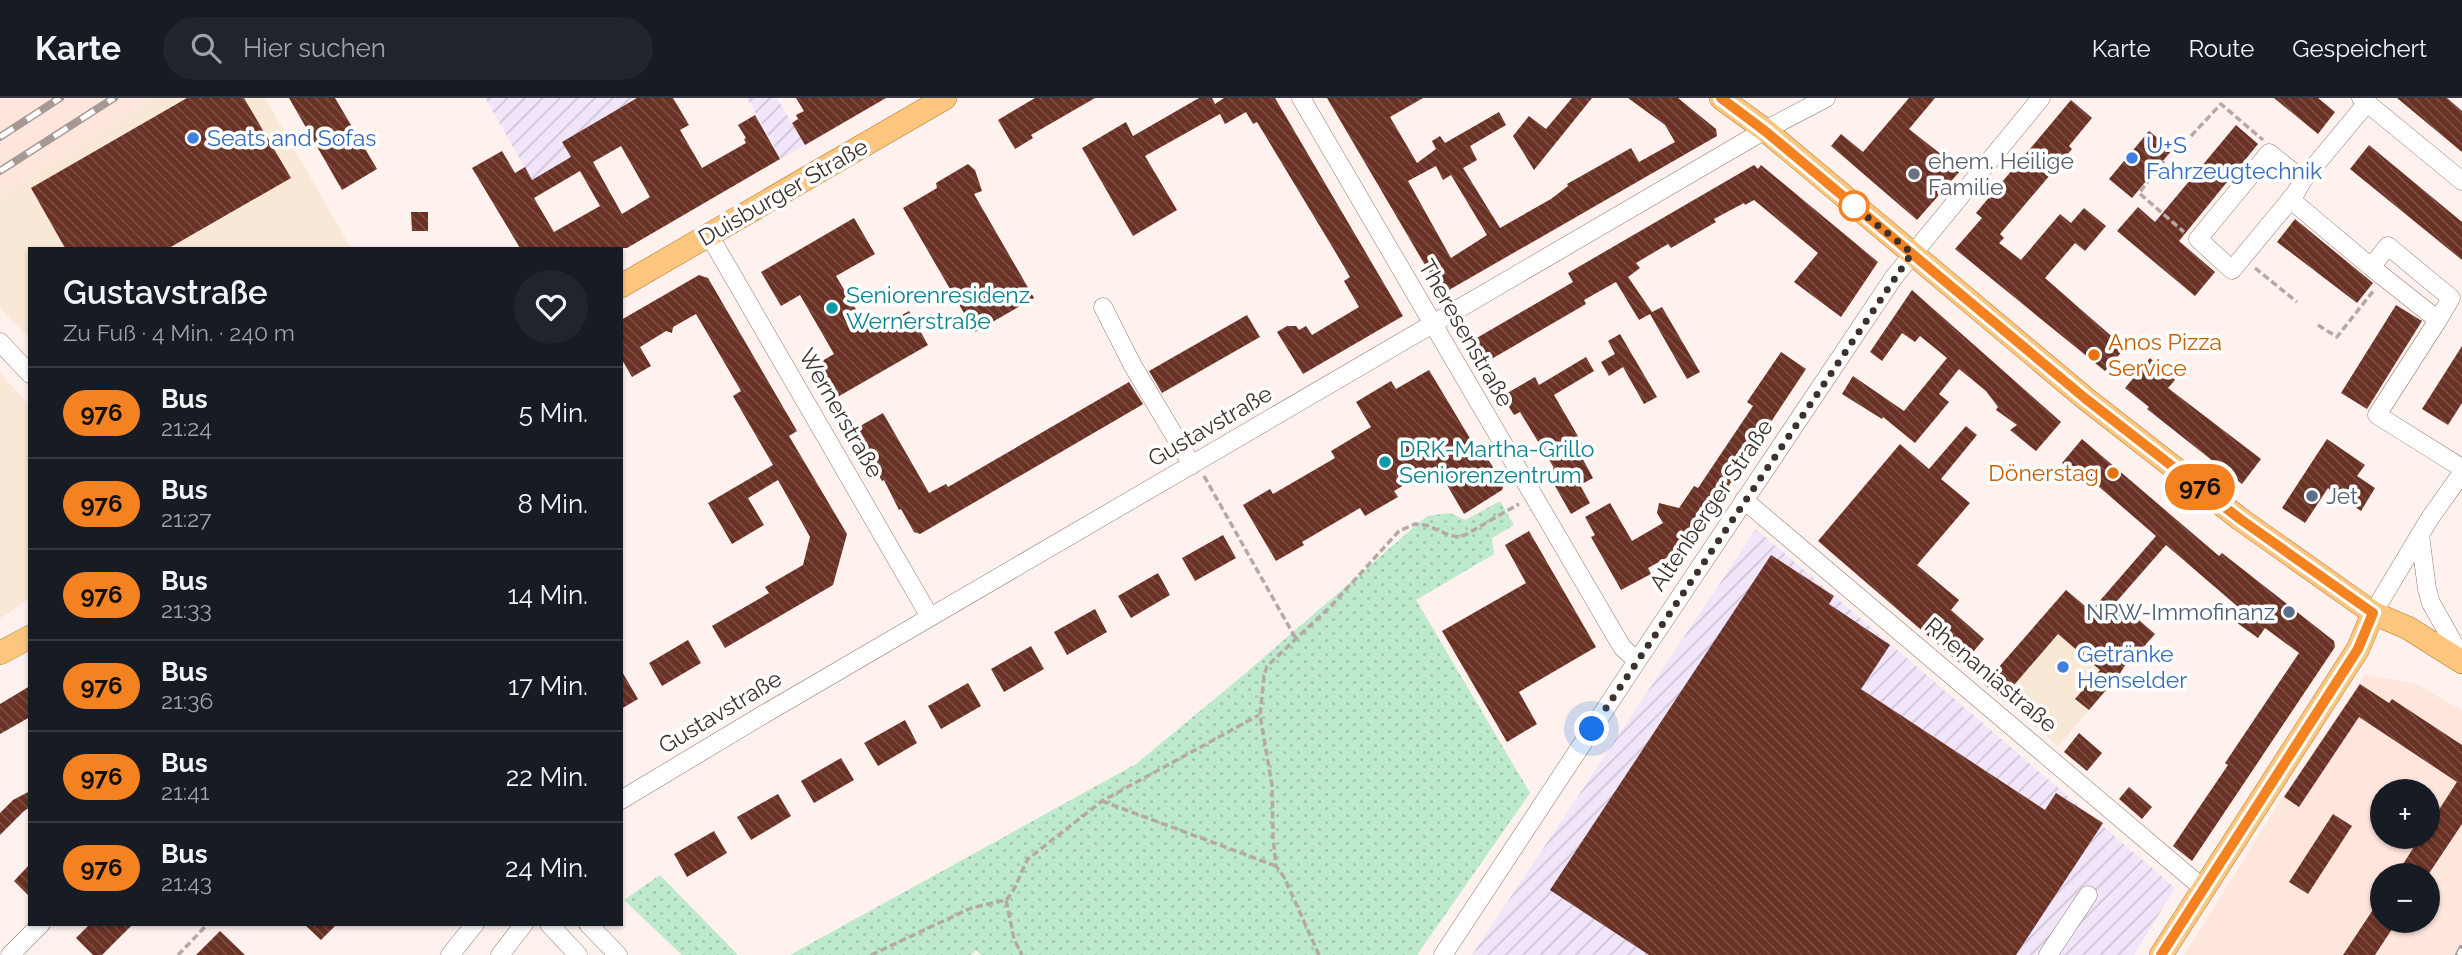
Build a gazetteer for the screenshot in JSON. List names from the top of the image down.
{
  "streets": {
    "main road": ["Duisburger Straße"],
    "street": [
      "Theresenstraße",
      "Wernerstraße",
      "Gustavstraße",
      "Altenberger Straße",
      "Rhenaniastraße"
    ]
  },
  "crossings": [
    ["Duisburger Straße", "Wernerstraße"],
    ["Theresenstraße", "Gustavstraße"],
    ["Theresenstraße", "Altenberger Straße"],
    ["Wernerstraße", "Gustavstraße"],
    ["Altenberger Straße", "Rhenaniastraße"]
  ],
  "places": [
    "Seats and Sofas",
    "U+S Fahrzeugtechnik",
    "ehem. Heilige Familie",
    "Seniorenresidenz Wernerstraße",
    "Anos Pizza Service",
    "DRK-Martha-Grillo Seniorenzentrum",
    "Dönerstag",
    "Jet",
    "NRW-Immofinanz",
    "Getränke Henselder"
  ],
  "lines": ["bus line 976"],
  "page": {
    "header": "Karte",
    "search": "Hier suchen",
    "nav": ["Karte", "Route", "Gespeichert"],
    "on_map": "976",
    "heading": ["Gustavstraße", "Zu Fuß · 4 Min. · 240 m"],
    "list": [
      {
        "mark": "976",
        "name": "Bus",
        "note": "21:24",
        "value": "5 Min."
      },
      {
        "mark": "976",
        "name": "Bus",
        "note": "21:27",
        "value": "8 Min."
      },
      {
        "mark": "976",
        "name": "Bus",
        "note": "21:33",
        "value": "14 Min."
      },
      {
        "mark": "976",
        "name": "Bus",
        "note": "21:36",
        "value": "17 Min."
      },
      {
        "mark": "976",
        "name": "Bus",
        "note": "21:41",
        "value": "22 Min."
      },
      {
        "mark": "976",
        "name": "Bus",
        "note": "21:43",
        "value": "24 Min."
      }
    ],
    "map_buttons": ["+", "−"]
  }
}
